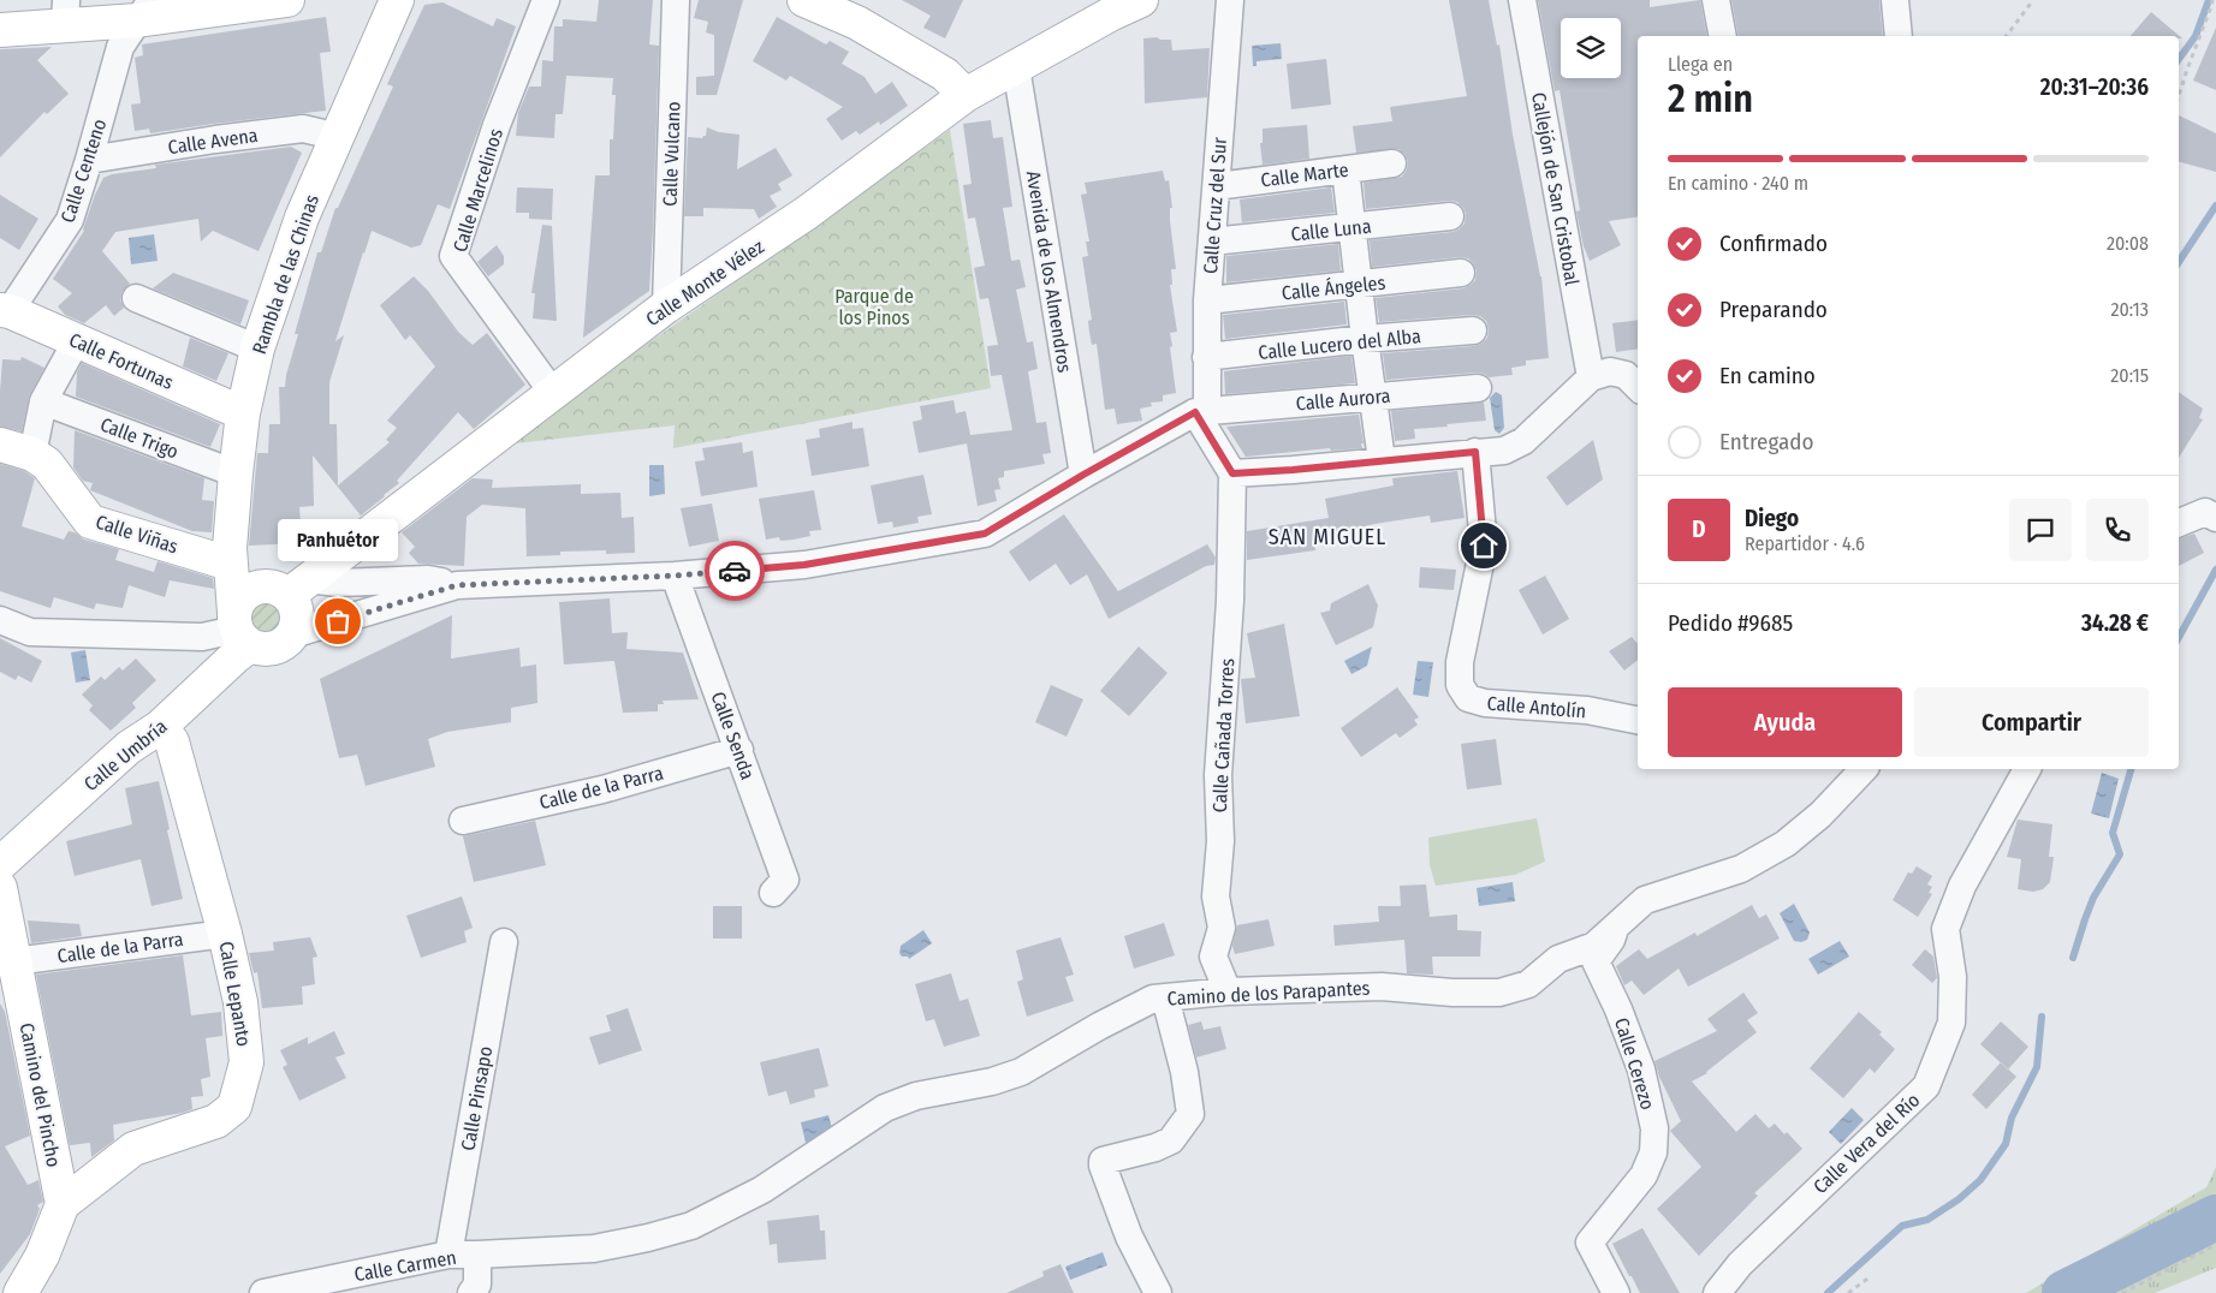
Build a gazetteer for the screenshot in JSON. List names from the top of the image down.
{
  "streets": {
    "street": [
      "Calle Avena",
      "Calle Vulcano",
      "Calle Centeno",
      "Calle Marte",
      "Callejón de San Cristobal",
      "Calle Marcelinos",
      "Calle Cruz del Sur",
      "Calle Luna",
      "Avenida de los Almendros",
      "Rambla de las Chinas",
      "Calle Monte Vélez",
      "Calle Ángeles",
      "Calle Lucero del Alba",
      "Calle Fortunas",
      "Calle Aurora",
      "Calle Trigo",
      "Calle Viñas",
      "Calle Antolín",
      "Calle Senda",
      "Calle Cañada Torres",
      "Calle Umbría",
      "Calle de la Parra",
      "Camino de los Parapantes",
      "Calle Lepanto",
      "Calle Cerezo",
      "Camino del Pincho",
      "Calle Pinsapo",
      "Calle Vera del Río",
      "Calle Carmen"
    ]
  },
  "crossings": [
    ["Calle Avena", "Calle Centeno"],
    ["Calle Avena", "Rambla de las Chinas"],
    ["Calle Vulcano", "Calle Monte Vélez"],
    ["Calle Centeno", "Calle Fortunas"],
    ["Calle Marte", "Calle Cruz del Sur"],
    ["Calle Marcelinos", "Calle Monte Vélez"],
    ["Calle Cruz del Sur", "Calle Luna"],
    ["Calle Cruz del Sur", "Calle Ángeles"],
    ["Calle Cruz del Sur", "Calle Lucero del Alba"],
    ["Calle Cruz del Sur", "Calle Aurora"],
    ["Avenida de los Almendros", "Calle Monte Vélez"],
    ["Rambla de las Chinas", "Calle Fortunas"],
    ["Rambla de las Chinas", "Calle Trigo"],
    ["Rambla de las Chinas", "Calle Viñas"],
    ["Calle Senda", "Calle de la Parra"],
    ["Calle Cañada Torres", "Camino de los Parapantes"],
    ["Calle Umbría", "Calle Lepanto"],
    ["Calle de la Parra", "Calle Lepanto"],
    ["Calle de la Parra", "Camino del Pincho"],
    ["Camino de los Parapantes", "Calle Cerezo"],
    ["Camino de los Parapantes", "Calle Carmen"],
    ["Calle Lepanto", "Camino del Pincho"],
    ["Calle Pinsapo", "Calle Carmen"]
  ],
  "districts": ["SAN MIGUEL"],
  "parks": ["Parque de los Pinos"],
  "places": ["Panhuétor"],
  "page": {
    "heading": ["2 min", "Llega en", "20:31–20:36"],
    "panel": [
      "Diego",
      "Repartidor · 4.6",
      "Pedido #9685",
      "34.28 €"
    ],
    "bar": "En camino · 240 m",
    "list": [
      ["Confirmado", "20:08"],
      ["Preparando", "20:13"],
      ["En camino", "20:15"],
      "Entregado"
    ],
    "round": "D",
    "bubble": "Panhuétor",
    "buttons": ["Ayuda", "Compartir"]
  }
}
